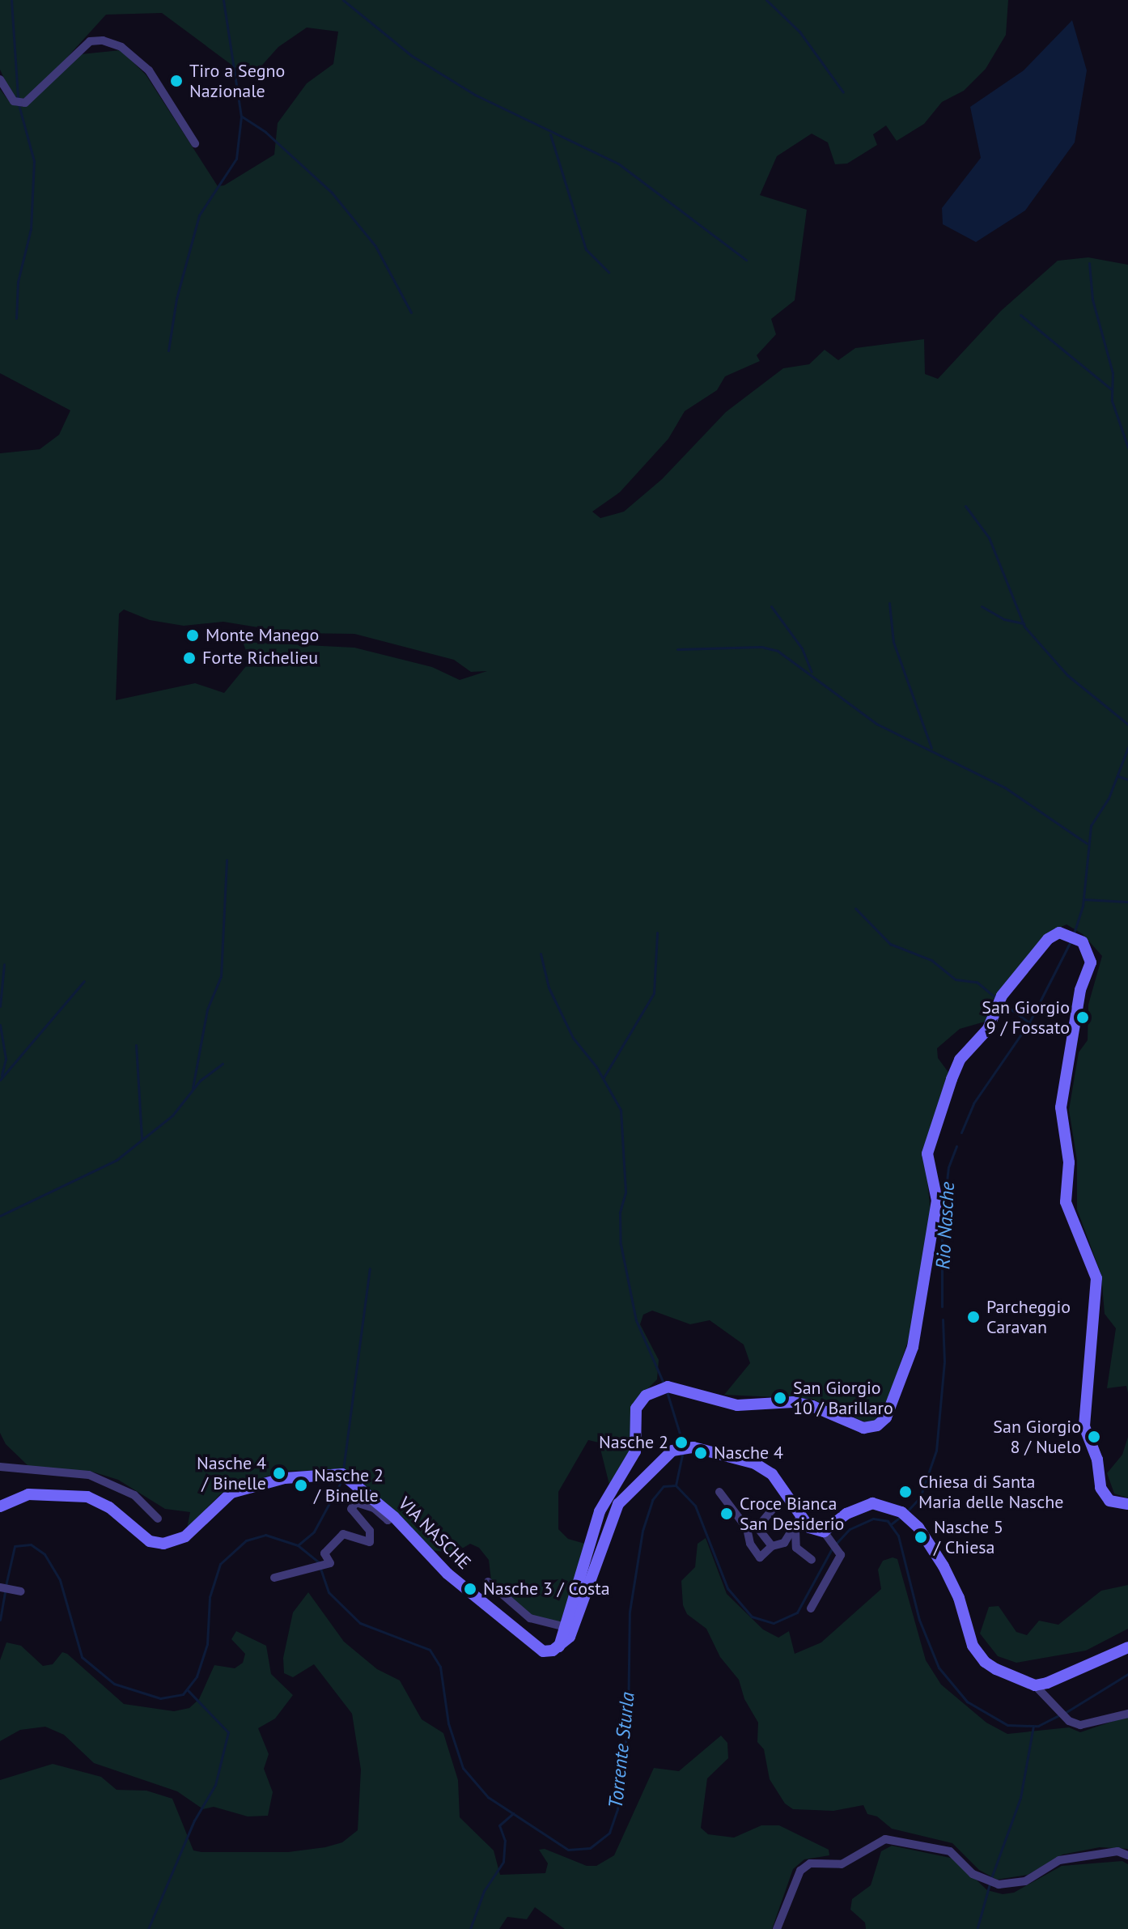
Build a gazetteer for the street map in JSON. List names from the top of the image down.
{
  "streets": {
    "street": ["VIA NASCHE"]
  },
  "water": ["Rio Nasche", "Torrente Sturla"],
  "places": [
    "Tiro a Segno Nazionale",
    "Monte Manego",
    "Forte Richelieu",
    "San Giorgio 9 / Fossato",
    "Parcheggio Caravan",
    "San Giorgio 10 / Barillaro",
    "San Giorgio 8 / Nuelo",
    "Nasche 2",
    "Nasche 4",
    "Nasche 4 / Binelle",
    "Nasche 2 / Binelle",
    "Chiesa di Santa Maria delle Nasche",
    "Croce Bianca San Desiderio",
    "Nasche 5 / Chiesa",
    "Nasche 3 / Costa"
  ]
}
